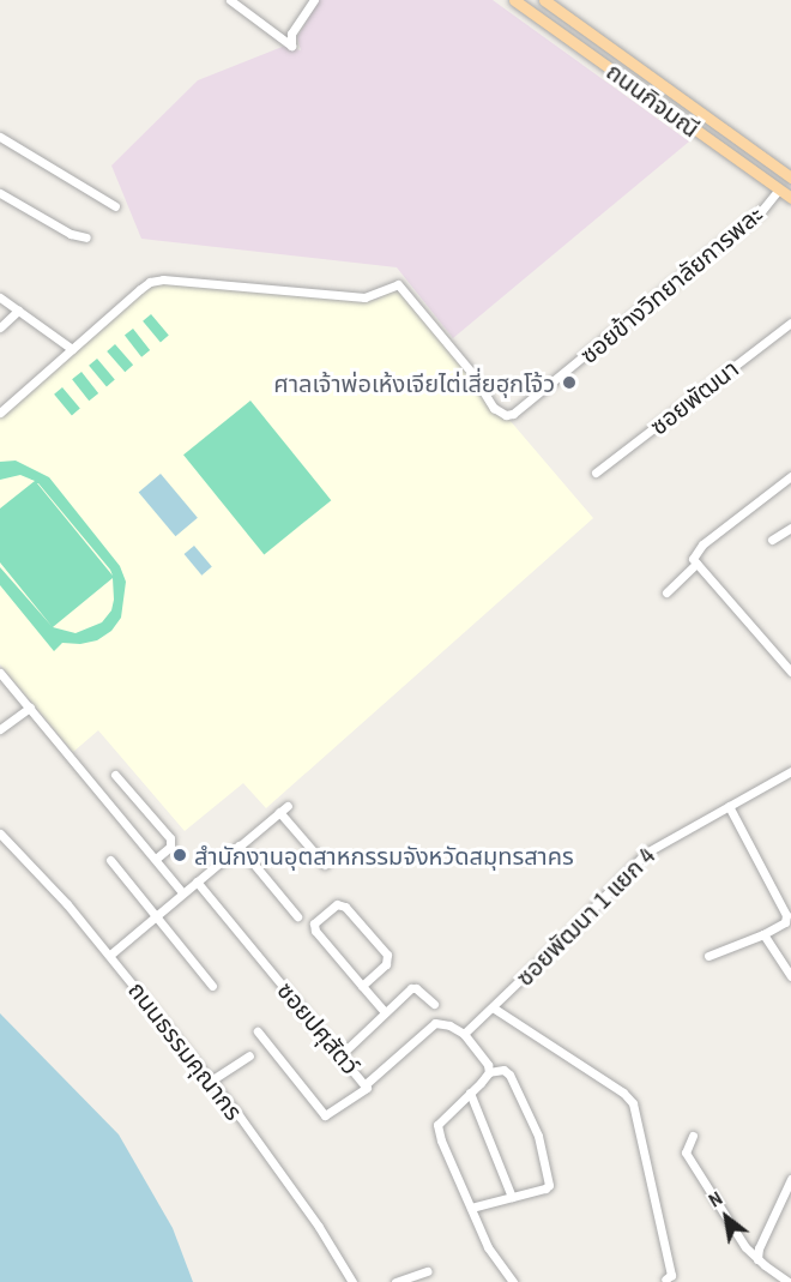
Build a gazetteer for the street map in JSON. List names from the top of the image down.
{
  "streets": {
    "main road": ["ถนนกิจมณี"],
    "street": [
      "ซอยข้างวิทยาลัยการพละ",
      "ซอยพัฒนา",
      "ซอยพัฒนา 1 แยก 4",
      "ซอยปศุสัตว์",
      "ถนนธรรมคุณากร"
    ]
  },
  "crossings": [
    ["ถนนกิจมณี", "ซอยข้างวิทยาลัยการพละ"]
  ],
  "places": ["ศาลเจ้าพ่อเห้งเจียไต่เสี่ยฮุกโจ้ว", "สำนักงานอุตสาหกรรมจังหวัดสมุทรสาคร"],
  "north": "top left"
}
